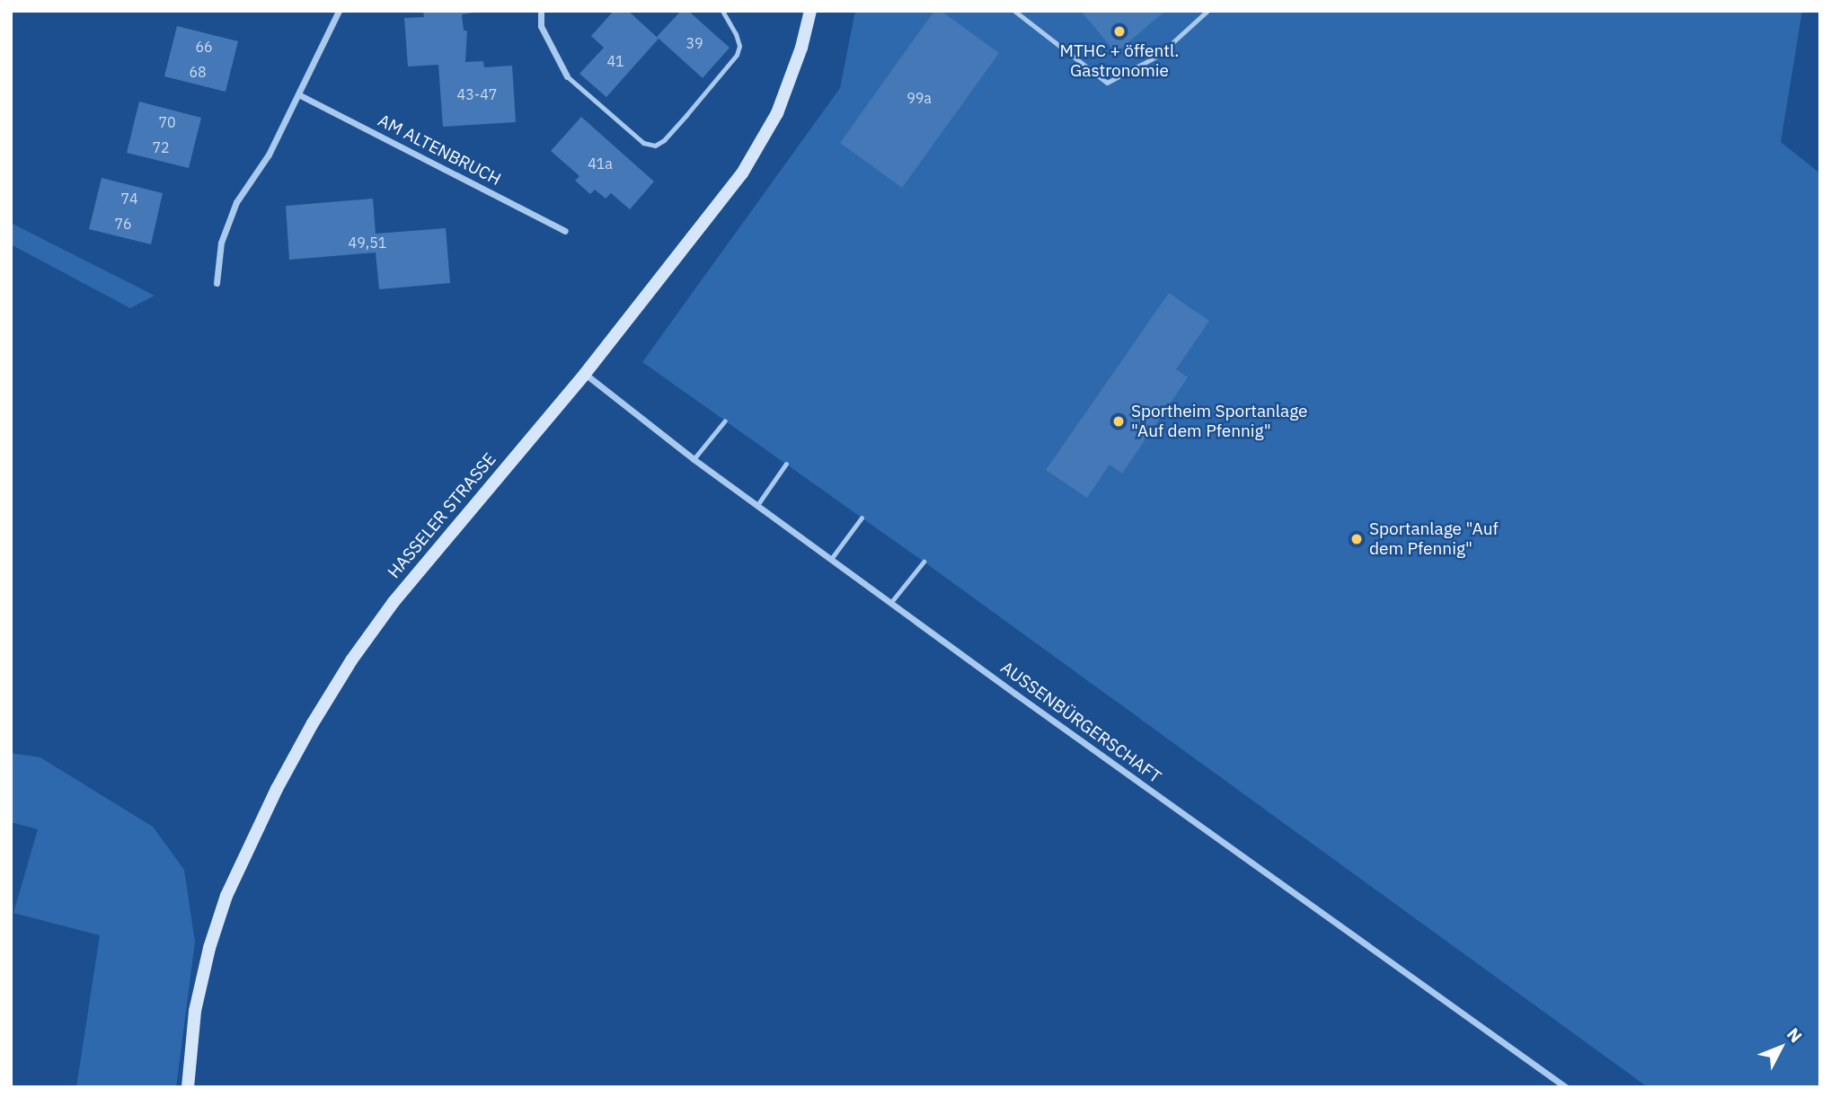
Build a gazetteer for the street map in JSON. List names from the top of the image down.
{
  "streets": {
    "main road": ["HASSELER STRASSE"],
    "street": ["AM ALTENBRUCH", "AUSSENBÜRGERSCHAFT"]
  },
  "crossings": [
    ["HASSELER STRASSE", "AUSSENBÜRGERSCHAFT"]
  ],
  "places": ["MTHC + öffentl. Gastronomie", "Sportheim Sportanlage \"Auf dem Pfennig\"", "Sportanlage \"Auf dem Pfennig\""],
  "house_numbers": [
    "39",
    "66",
    "41",
    "68",
    "43-47",
    "99a",
    "70",
    "72",
    "41a",
    "74",
    "76",
    "49,51"
  ],
  "north": "top right"
}
